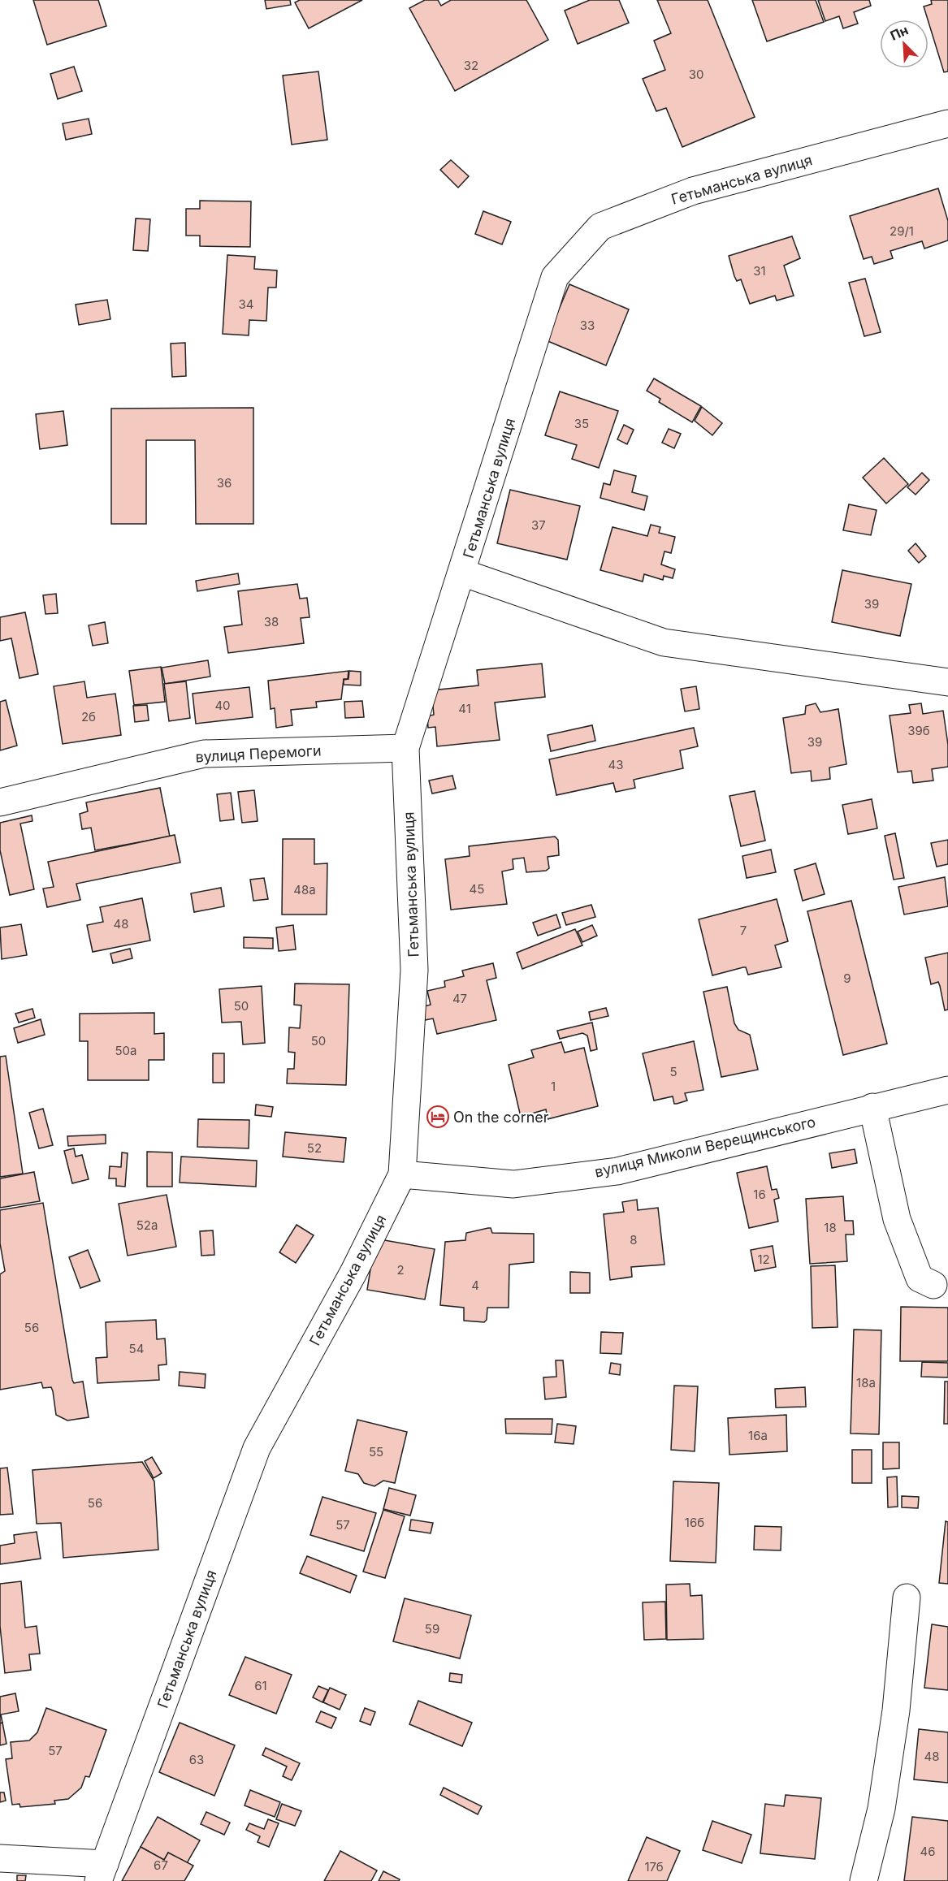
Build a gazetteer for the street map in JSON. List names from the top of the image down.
{
  "streets": {
    "street": ["Гетьманська вулиця", "вулиця Перемоги", "вулиця Миколи Верещинського"]
  },
  "crossings": [
    ["Гетьманська вулиця", "вулиця Перемоги"],
    ["Гетьманська вулиця", "вулиця Миколи Верещинського"]
  ],
  "places": {
    "hotel": ["On the corner"]
  },
  "house_numbers": [
    "32",
    "30",
    "29/1",
    "31",
    "34",
    "33",
    "35",
    "36",
    "37",
    "39",
    "38",
    "40",
    "41",
    "2б",
    "39б",
    "39",
    "43",
    "45",
    "48а",
    "48",
    "7",
    "9",
    "47",
    "50",
    "50",
    "50а",
    "5",
    "1",
    "52",
    "16",
    "52а",
    "18",
    "8",
    "12",
    "2",
    "4",
    "56",
    "54",
    "18а",
    "16а",
    "55",
    "56",
    "16б",
    "57",
    "59",
    "61",
    "57",
    "48",
    "63",
    "46",
    "67",
    "17б"
  ],
  "north": "top left"
}
